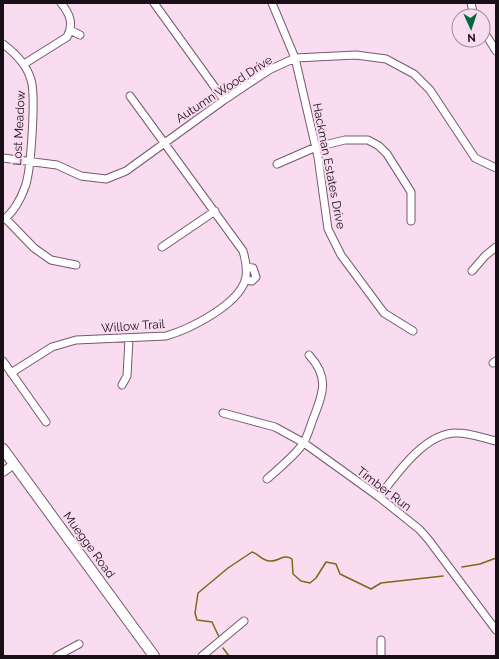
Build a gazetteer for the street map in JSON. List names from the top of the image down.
{
  "streets": {
    "main road": ["Muegge Road"],
    "street": [
      "Autumn Wood Drive",
      "Lost Meadow",
      "Hackman Estates Drive",
      "Willow Trail",
      "Timber Run"
    ]
  },
  "crossings": [
    ["Autumn Wood Drive", "Lost Meadow"],
    ["Autumn Wood Drive", "Hackman Estates Drive"],
    ["Autumn Wood Drive", "Willow Trail"]
  ],
  "north": "bottom"
}
